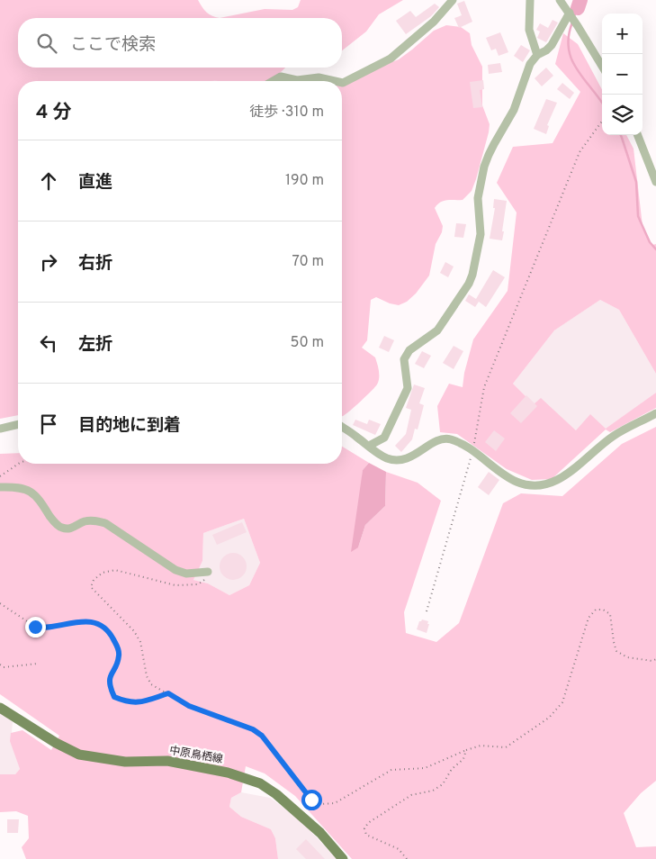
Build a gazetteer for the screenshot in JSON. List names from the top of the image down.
{
  "streets": {
    "main road": ["中原鳥栖線"]
  },
  "page": {
    "map_buttons": ["+", "−"],
    "search": "ここで検索",
    "heading": ["4 分", "徒歩 · 310 m"],
    "list": [
      ["直進", "190 m"],
      ["右折", "70 m"],
      ["左折", "50 m"],
      "目的地に到着"
    ]
  }
}
